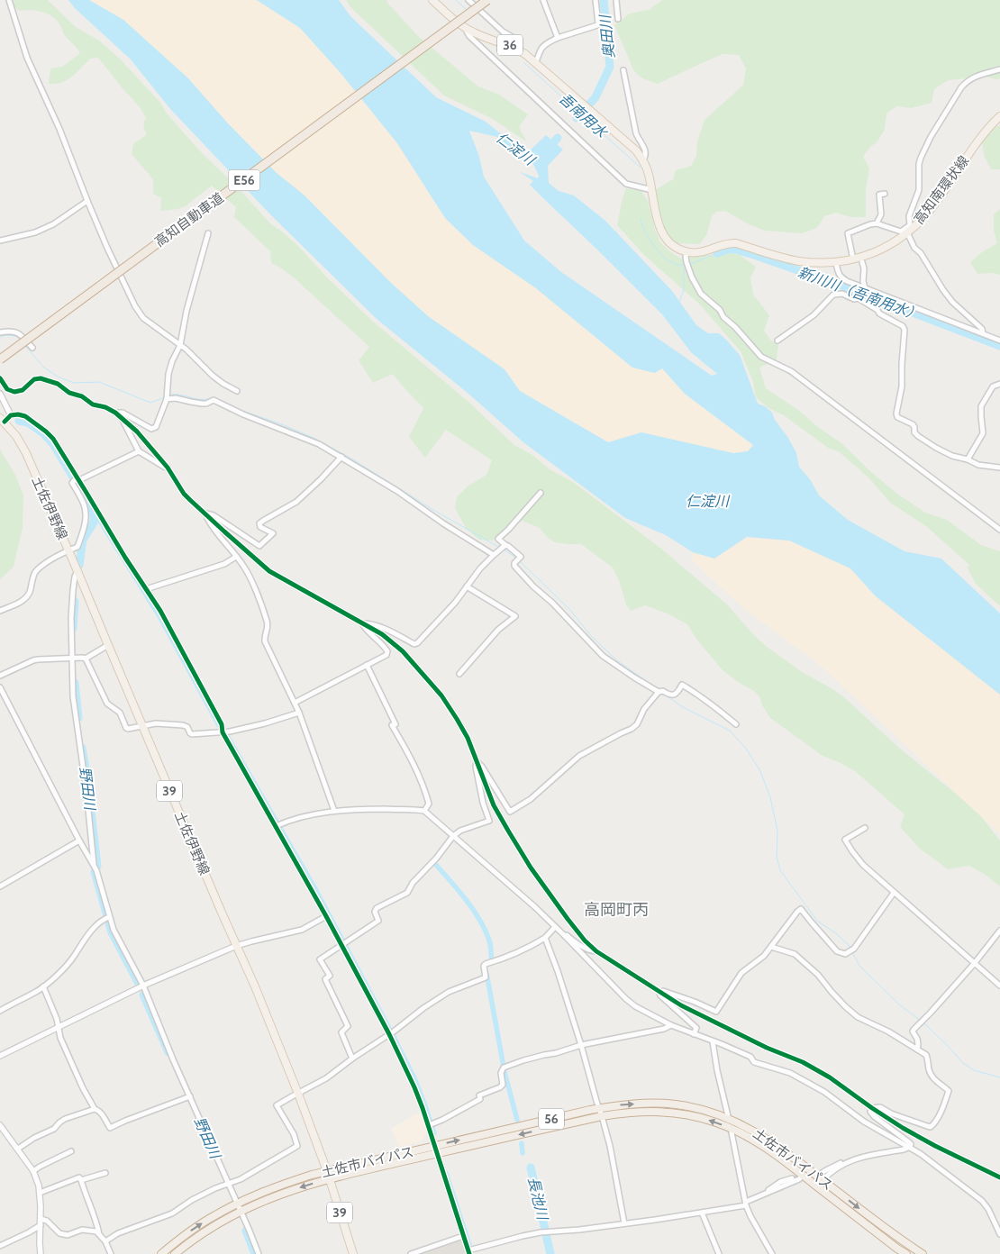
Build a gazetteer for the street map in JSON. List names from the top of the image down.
{
  "streets": {
    "highway": [
      "E56",
      "高知自動車道",
      "56",
      "土佐市バイパス"
    ],
    "main road": [
      "36",
      "高知南環状線",
      "土佐伊野線",
      "39"
    ]
  },
  "crossings": [
    ["36", "高知南環状線"],
    ["土佐伊野線", "土佐市バイパス"]
  ],
  "districts": ["高岡町丙"],
  "water": [
    "奥田川",
    "吾南用水",
    "仁淀川",
    "新川川（吾南用水）",
    "野田川",
    "長池川"
  ]
}
